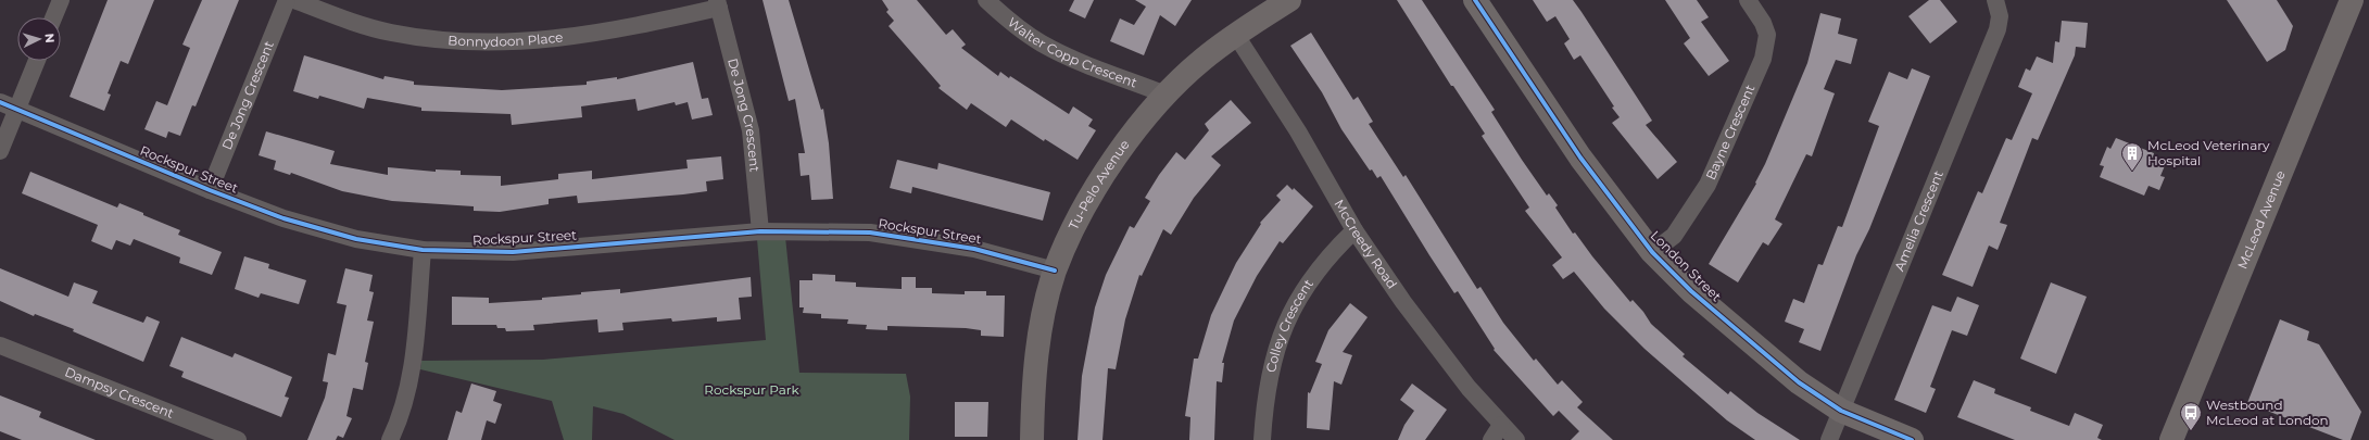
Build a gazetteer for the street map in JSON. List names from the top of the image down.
{
  "streets": {
    "street": [
      "Bonnydoon Place",
      "Walter Copp Crescent",
      "De Jong Crescent",
      "Bayne Crescent",
      "Rockspur Street",
      "Tu-Pelo Avenue",
      "Amelia Crescent",
      "McLeod Avenue",
      "McCreedy Road",
      "London Street",
      "Colley Crescent",
      "Dampsy Crescent"
    ]
  },
  "crossings": [
    ["Bonnydoon Place", "De Jong Crescent"],
    ["Walter Copp Crescent", "Tu-Pelo Avenue"],
    ["De Jong Crescent", "Rockspur Street"],
    ["Bayne Crescent", "London Street"],
    ["Rockspur Street", "Tu-Pelo Avenue"],
    ["Tu-Pelo Avenue", "McCreedy Road"],
    ["Amelia Crescent", "London Street"],
    ["McCreedy Road", "Colley Crescent"]
  ],
  "parks": ["Rockspur Park"],
  "places": {
    "building": ["McLeod Veterinary Hospital"],
    "bus stop": ["Westbound McLeod at London"]
  },
  "north": "right"
}
